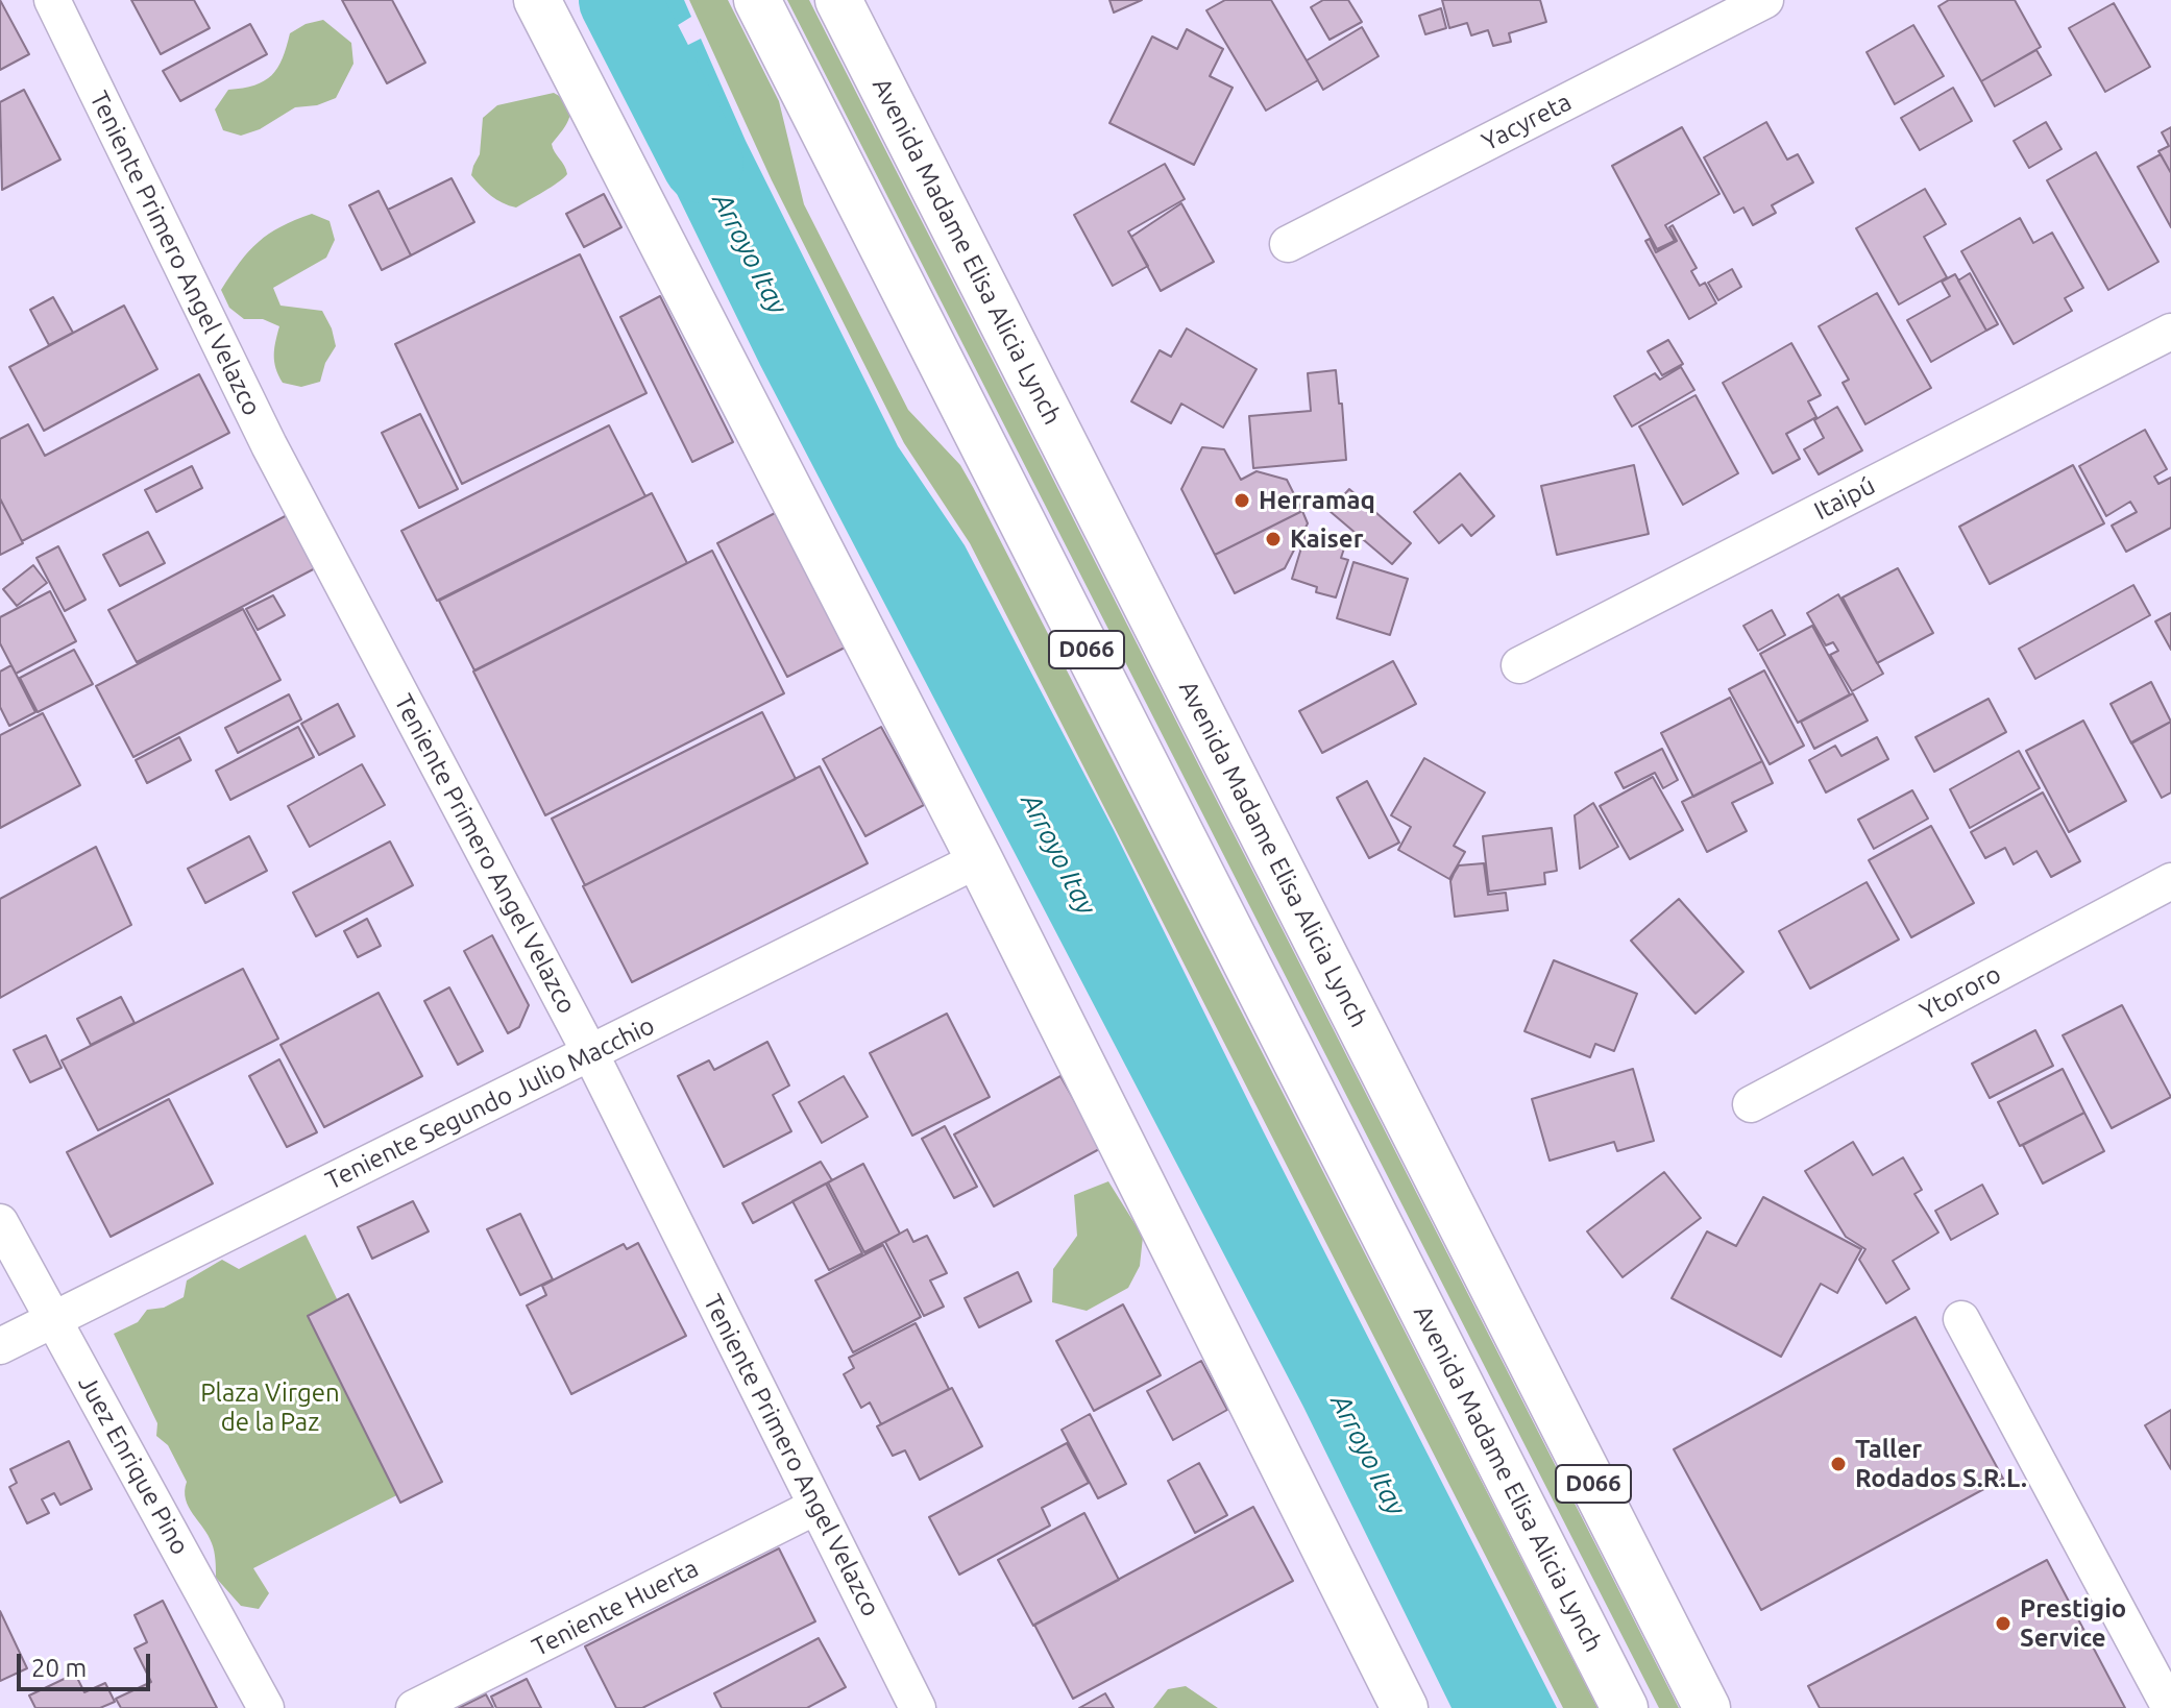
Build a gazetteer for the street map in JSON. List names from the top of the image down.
{
  "streets": {
    "main road": ["Avenida Madame Elisa Alicia Lynch", "D066"],
    "street": [
      "Yacyreta",
      "Teniente Primero Angel Velazco",
      "Itaipú",
      "Ytororo",
      "Teniente Segundo Julio Macchio",
      "Juez Enrique Pino",
      "Teniente Huerta"
    ]
  },
  "crossings": [
    ["Teniente Primero Angel Velazco", "Teniente Segundo Julio Macchio"],
    ["Teniente Primero Angel Velazco", "Teniente Huerta"],
    ["Teniente Segundo Julio Macchio", "Juez Enrique Pino"]
  ],
  "water": ["Arroyo Itay"],
  "parks": ["Plaza Virgen de la Paz"],
  "places": [
    "Herramaq",
    "Kaiser",
    "Taller Rodados S.R.L.",
    "Prestigio Service"
  ],
  "scale_bar": "20 m"
}
